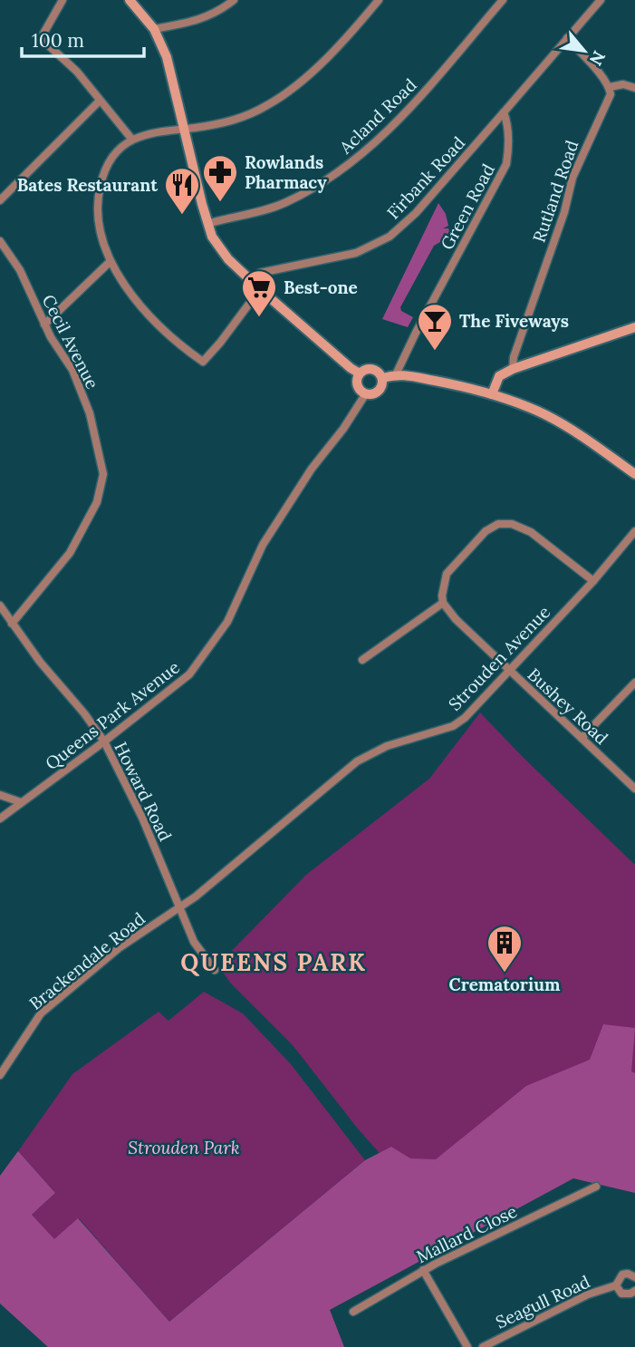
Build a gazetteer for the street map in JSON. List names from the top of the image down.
{
  "streets": {
    "street": [
      "Acland Road",
      "Firbank Road",
      "Rutland Road",
      "Green Road",
      "Cecil Avenue",
      "Strouden Avenue",
      "Bushey Road",
      "Queens Park Avenue",
      "Howard Road",
      "Brackendale Road",
      "Mallard Close",
      "Seagull Road"
    ]
  },
  "crossings": [
    ["Firbank Road", "Green Road"],
    ["Cecil Avenue", "Howard Road"],
    ["Strouden Avenue", "Bushey Road"],
    ["Strouden Avenue", "Howard Road"],
    ["Strouden Avenue", "Brackendale Road"],
    ["Queens Park Avenue", "Howard Road"],
    ["Howard Road", "Brackendale Road"]
  ],
  "districts": ["QUEENS PARK"],
  "parks": ["Strouden Park"],
  "places": {
    "pharmacy": ["Rowlands Pharmacy"],
    "restaurant": ["Bates Restaurant"],
    "supermarket": ["Best-one"],
    "bar": ["The Fiveways"],
    "building": ["Crematorium"]
  },
  "scale_bar": "100 m",
  "north": "bottom right"
}
